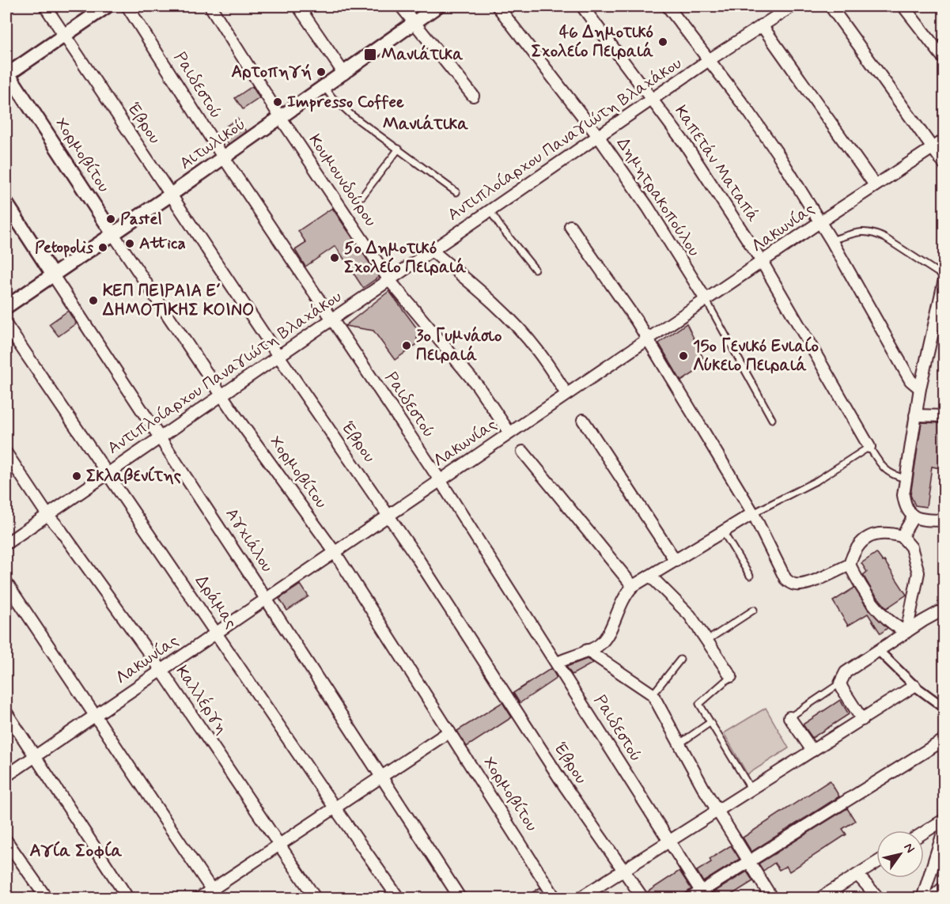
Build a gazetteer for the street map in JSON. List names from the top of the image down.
{
  "streets": {
    "street": [
      "Ραιδεστού",
      "Έβρου",
      "Αντιπλοίαρχου Παναγιώτη Βλαχάκου",
      "Αιτωλικού",
      "Χορμοβίτου",
      "Καπετάν Ματαπά",
      "Κουμουνδούρου",
      "Δημητρακοπούλου",
      "Λακωνίας",
      "Αγχιάλου",
      "Δράμας",
      "Καλλέργη"
    ]
  },
  "crossings": [
    ["Ραιδεστού", "Αντιπλοίαρχου Παναγιώτη Βλαχάκου"],
    ["Ραιδεστού", "Αιτωλικού"],
    ["Ραιδεστού", "Λακωνίας"],
    ["Έβρου", "Αντιπλοίαρχου Παναγιώτη Βλαχάκου"],
    ["Έβρου", "Αιτωλικού"],
    ["Έβρου", "Λακωνίας"],
    ["Αντιπλοίαρχου Παναγιώτη Βλαχάκου", "Χορμοβίτου"],
    ["Αντιπλοίαρχου Παναγιώτη Βλαχάκου", "Καπετάν Ματαπά"],
    ["Αντιπλοίαρχου Παναγιώτη Βλαχάκου", "Κουμουνδούρου"],
    ["Αντιπλοίαρχου Παναγιώτη Βλαχάκου", "Δημητρακοπούλου"],
    ["Αντιπλοίαρχου Παναγιώτη Βλαχάκου", "Αγχιάλου"],
    ["Αντιπλοίαρχου Παναγιώτη Βλαχάκου", "Δράμας"],
    ["Αντιπλοίαρχου Παναγιώτη Βλαχάκου", "Καλλέργη"],
    ["Αιτωλικού", "Χορμοβίτου"],
    ["Αιτωλικού", "Κουμουνδούρου"],
    ["Αιτωλικού", "Αγχιάλου"],
    ["Χορμοβίτου", "Λακωνίας"],
    ["Καπετάν Ματαπά", "Λακωνίας"],
    ["Κουμουνδούρου", "Λακωνίας"],
    ["Δημητρακοπούλου", "Λακωνίας"],
    ["Λακωνίας", "Αγχιάλου"],
    ["Λακωνίας", "Δράμας"],
    ["Λακωνίας", "Καλλέργη"]
  ],
  "districts": ["Μανιάτικα", "Αγία Σοφία"],
  "places": {
    "other": [
      "46 Δημοτικό Σχολείο Πειραιά",
      "Αρτοπηγή",
      "Impresso Coffee",
      "Pastel",
      "Attica",
      "Petopolis",
      "5ο Δημοτικό Σχολείο Πειραιά",
      "ΚΕΠ ΠΕΙΡΑΙΑ Ε΄ ΔΗΜΟΤΙΚΗΣ ΚΟΙΝΟ",
      "3ο Γυμνάσιο Πειραιά",
      "15ο Γενικό Ενιαίο Λύκειο Πειραιά",
      "Σκλαβενίτης"
    ],
    "transit": ["Μανιάτικα"]
  },
  "north": "top right"
}
